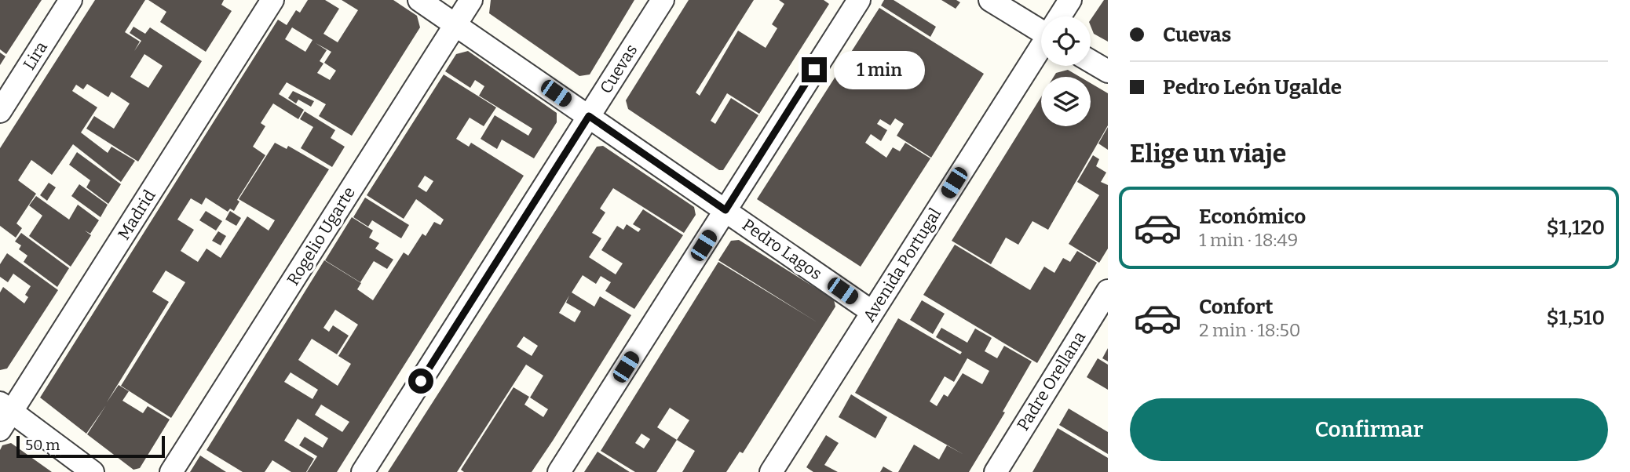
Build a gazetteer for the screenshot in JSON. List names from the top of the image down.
{
  "streets": {
    "street": [
      "Lira",
      "Cuevas",
      "Madrid",
      "Rogelio Ugarte",
      "Pedro Lagos",
      "Avenida Portugal",
      "Padre Orellana"
    ]
  },
  "crossings": [
    ["Cuevas", "Pedro Lagos"],
    ["Rogelio Ugarte", "Pedro Lagos"],
    ["Pedro Lagos", "Avenida Portugal"]
  ],
  "scale_bar": "50 m",
  "page": {
    "banner": ["Cuevas", "Pedro León Ugalde"],
    "bubble": "1 min",
    "heading": "Elige un viaje",
    "list": [
      {
        "name": "Económico",
        "note": "1 min · 18:49",
        "value": "$1,120"
      },
      {
        "name": "Confort",
        "note": "2 min · 18:50",
        "value": "$1,510"
      }
    ],
    "buttons": "Confirmar",
    "scale": "50 m"
  }
}
